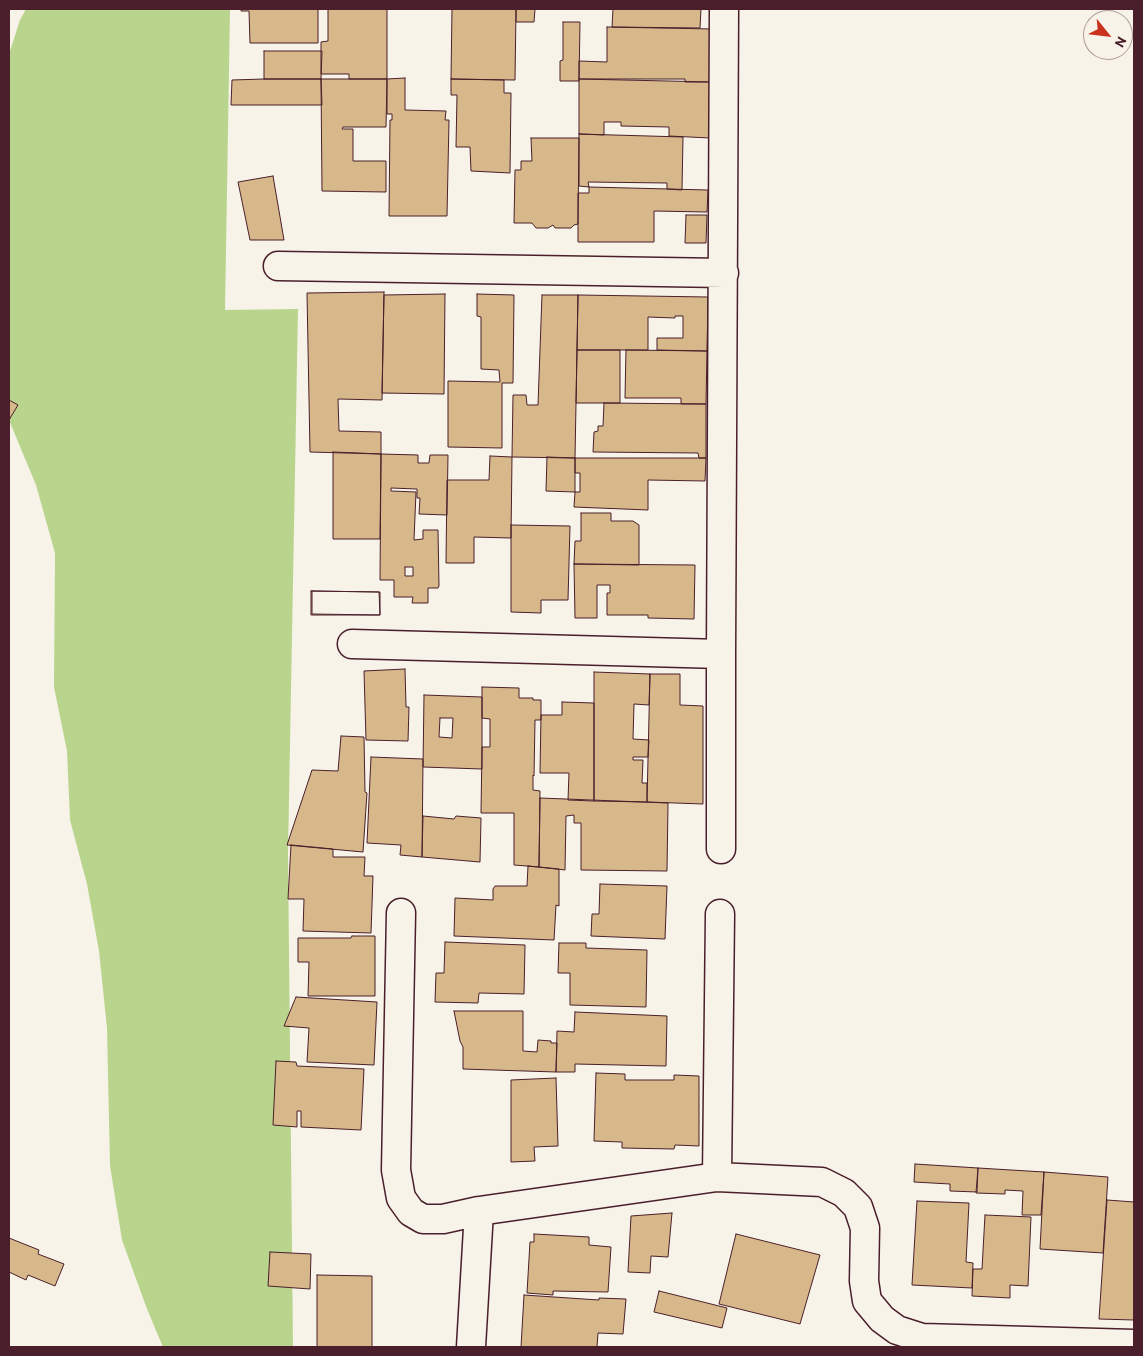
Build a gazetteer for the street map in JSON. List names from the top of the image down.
{
  "north": "bottom right"
}
